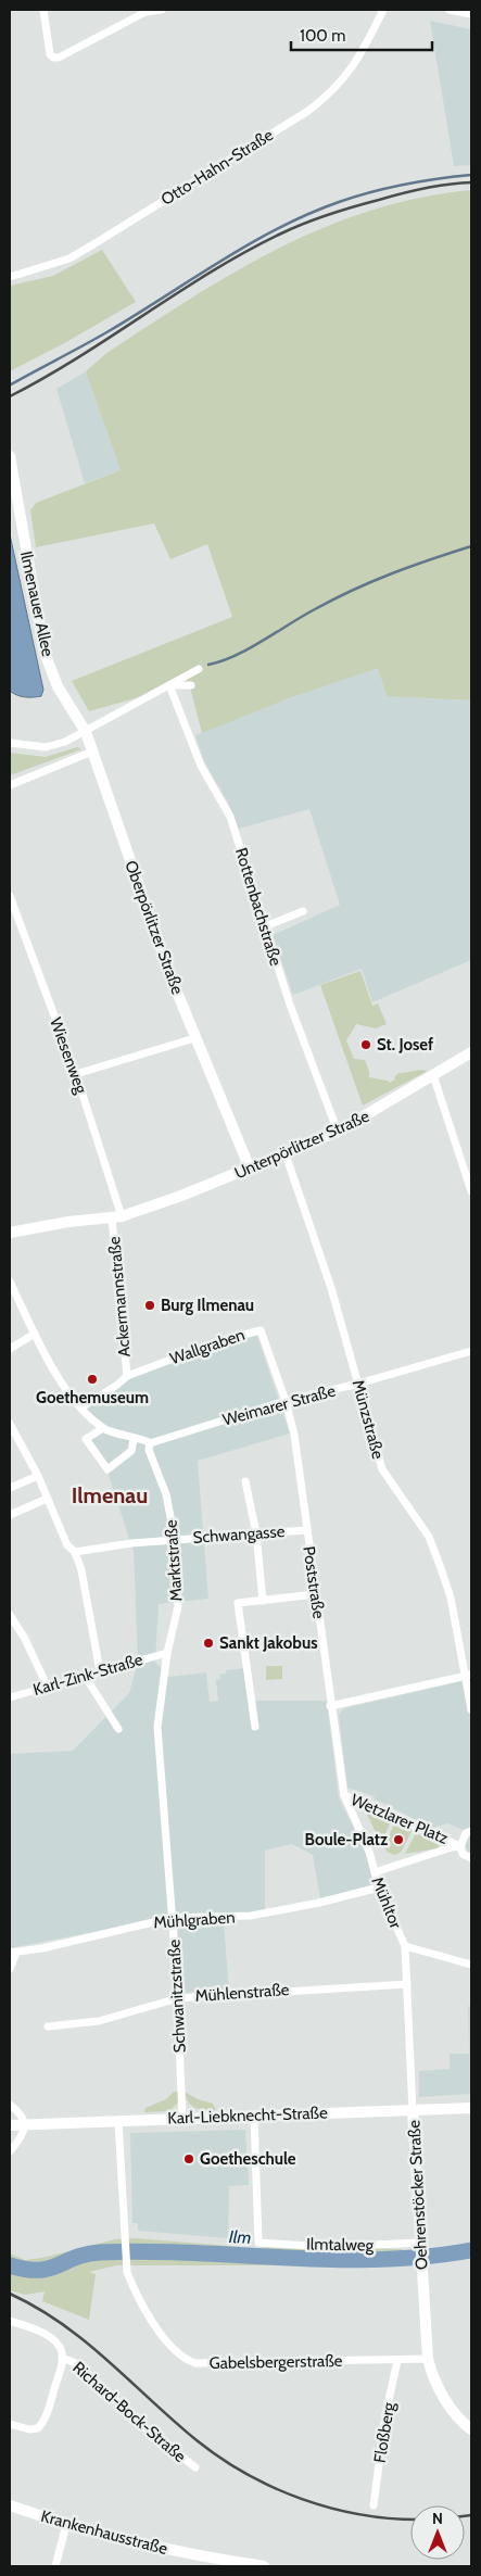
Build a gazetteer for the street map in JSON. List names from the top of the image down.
{
  "streets": {
    "street": [
      "Otto-Hahn-Straße",
      "Ilmenauer Allee",
      "Rottenbachstraße",
      "Oberpörlitzer Straße",
      "Wiesenweg",
      "Unterpörlitzer Straße",
      "Ackermannstraße",
      "Wallgraben",
      "Weimarer Straße",
      "Münzstraße",
      "Schwangasse",
      "Marktstraße",
      "Poststraße",
      "Karl-Zink-Straße",
      "Wetzlarer Platz",
      "Mühltor",
      "Mühlgraben",
      "Mühlenstraße",
      "Schwanitzstraße",
      "Karl-Liebknecht-Straße",
      "Oehrenstöcker Straße",
      "Ilmtalweg",
      "Gabelsbergerstraße",
      "Richard-Bock-Straße",
      "Floßberg",
      "Krankenhausstraße"
    ]
  },
  "crossings": [
    ["Ilmenauer Allee", "Oberpörlitzer Straße"],
    ["Rottenbachstraße", "Unterpörlitzer Straße"],
    ["Oberpörlitzer Straße", "Unterpörlitzer Straße"],
    ["Wiesenweg", "Unterpörlitzer Straße"],
    ["Wiesenweg", "Ackermannstraße"],
    ["Unterpörlitzer Straße", "Ackermannstraße"],
    ["Unterpörlitzer Straße", "Münzstraße"],
    ["Ackermannstraße", "Wallgraben"],
    ["Wallgraben", "Weimarer Straße"],
    ["Wallgraben", "Poststraße"],
    ["Weimarer Straße", "Münzstraße"],
    ["Weimarer Straße", "Marktstraße"],
    ["Weimarer Straße", "Poststraße"],
    ["Schwangasse", "Marktstraße"],
    ["Schwangasse", "Poststraße"],
    ["Marktstraße", "Karl-Zink-Straße"],
    ["Marktstraße", "Schwanitzstraße"],
    ["Poststraße", "Wetzlarer Platz"],
    ["Poststraße", "Mühltor"],
    ["Wetzlarer Platz", "Mühltor"],
    ["Mühltor", "Mühlgraben"],
    ["Mühltor", "Oehrenstöcker Straße"],
    ["Mühlgraben", "Schwanitzstraße"],
    ["Mühlenstraße", "Schwanitzstraße"],
    ["Mühlenstraße", "Oehrenstöcker Straße"],
    ["Schwanitzstraße", "Karl-Liebknecht-Straße"],
    ["Karl-Liebknecht-Straße", "Oehrenstöcker Straße"],
    ["Karl-Liebknecht-Straße", "Ilmtalweg"],
    ["Karl-Liebknecht-Straße", "Gabelsbergerstraße"],
    ["Oehrenstöcker Straße", "Ilmtalweg"],
    ["Oehrenstöcker Straße", "Gabelsbergerstraße"],
    ["Gabelsbergerstraße", "Floßberg"]
  ],
  "districts": ["Ilmenau"],
  "water": ["Ilm"],
  "places": [
    "St. Josef",
    "Burg Ilmenau",
    "Goethemuseum",
    "Sankt Jakobus",
    "Boule-Platz",
    "Goetheschule"
  ],
  "scale_bar": "100 m",
  "north": "top"
}
